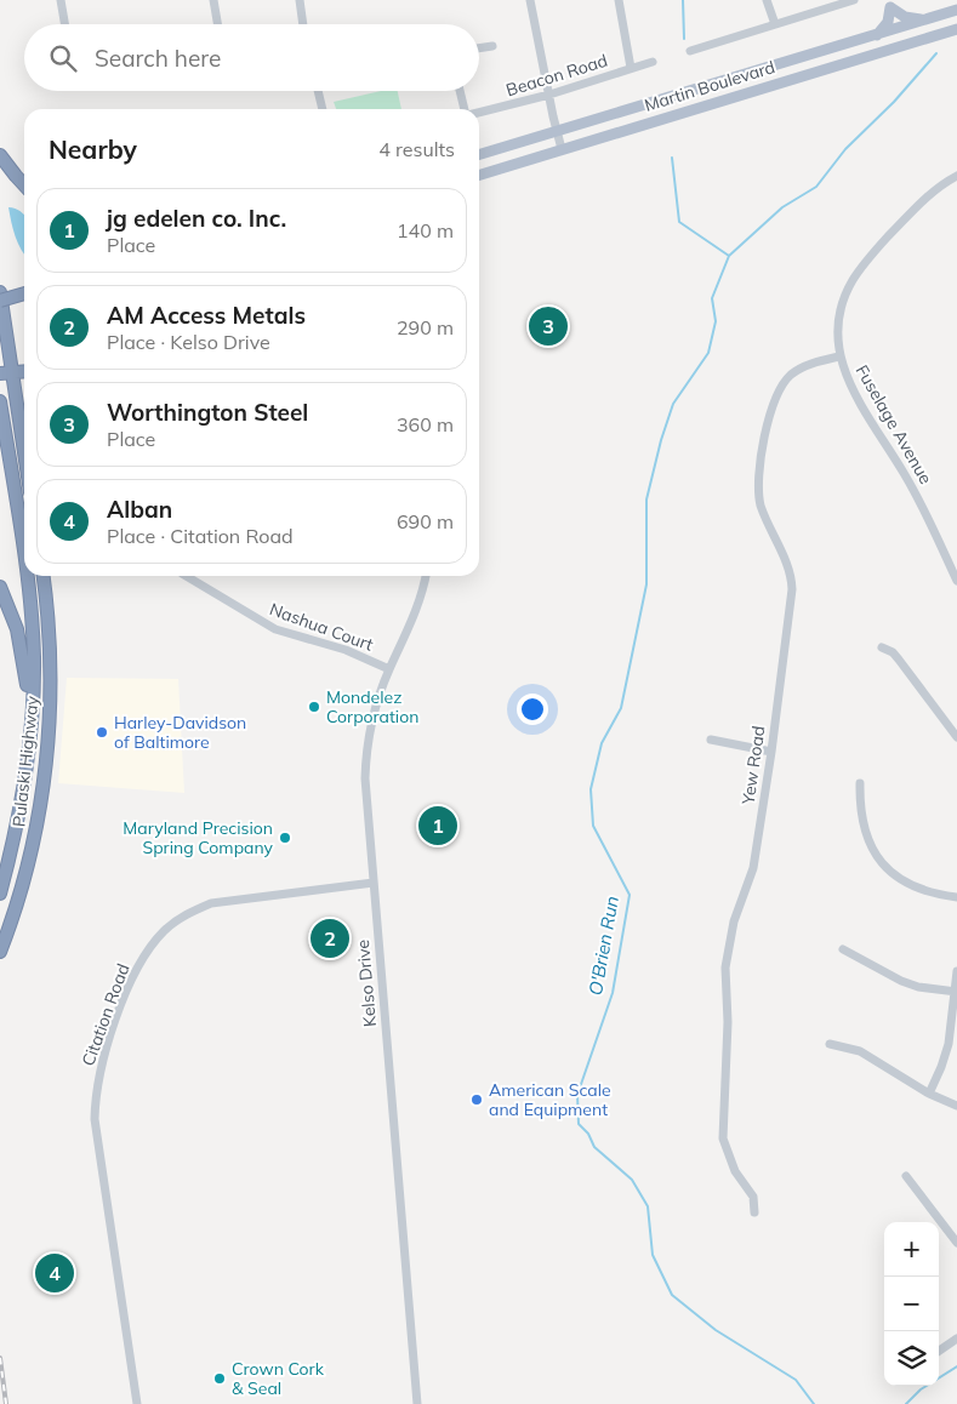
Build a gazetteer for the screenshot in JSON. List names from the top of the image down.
{
  "streets": {
    "highway": ["Pulaski Highway"],
    "main road": ["Martin Boulevard"],
    "street": [
      "Beacon Road",
      "Fuselage Avenue",
      "Nashua Court",
      "Yew Road",
      "Kelso Drive",
      "Citation Road"
    ]
  },
  "crossings": [
    ["Fuselage Avenue", "Yew Road"],
    ["Nashua Court", "Kelso Drive"],
    ["Kelso Drive", "Citation Road"]
  ],
  "water": ["O'Brien Run"],
  "places": [
    "Mondelez Corporation",
    "Harley-Davidson of Baltimore",
    "Maryland Precision Spring Company",
    "American Scale and Equipment",
    "Crown Cork & Seal"
  ],
  "page": {
    "search": "Search here",
    "heading": ["Nearby", "4 results"],
    "list": [
      {
        "mark": "1",
        "name": "jg edelen co. Inc.",
        "note": "Place",
        "value": "140 m"
      },
      {
        "mark": "2",
        "name": "AM Access Metals",
        "note": "Place · Kelso Drive",
        "value": "290 m"
      },
      {
        "mark": "3",
        "name": "Worthington Steel",
        "note": "Place",
        "value": "360 m"
      },
      {
        "mark": "4",
        "name": "Alban",
        "note": "Place · Citation Road",
        "value": "690 m"
      }
    ],
    "pins": [
      "3",
      "1",
      "2",
      "4"
    ],
    "map_buttons": ["+", "−"]
  }
}
